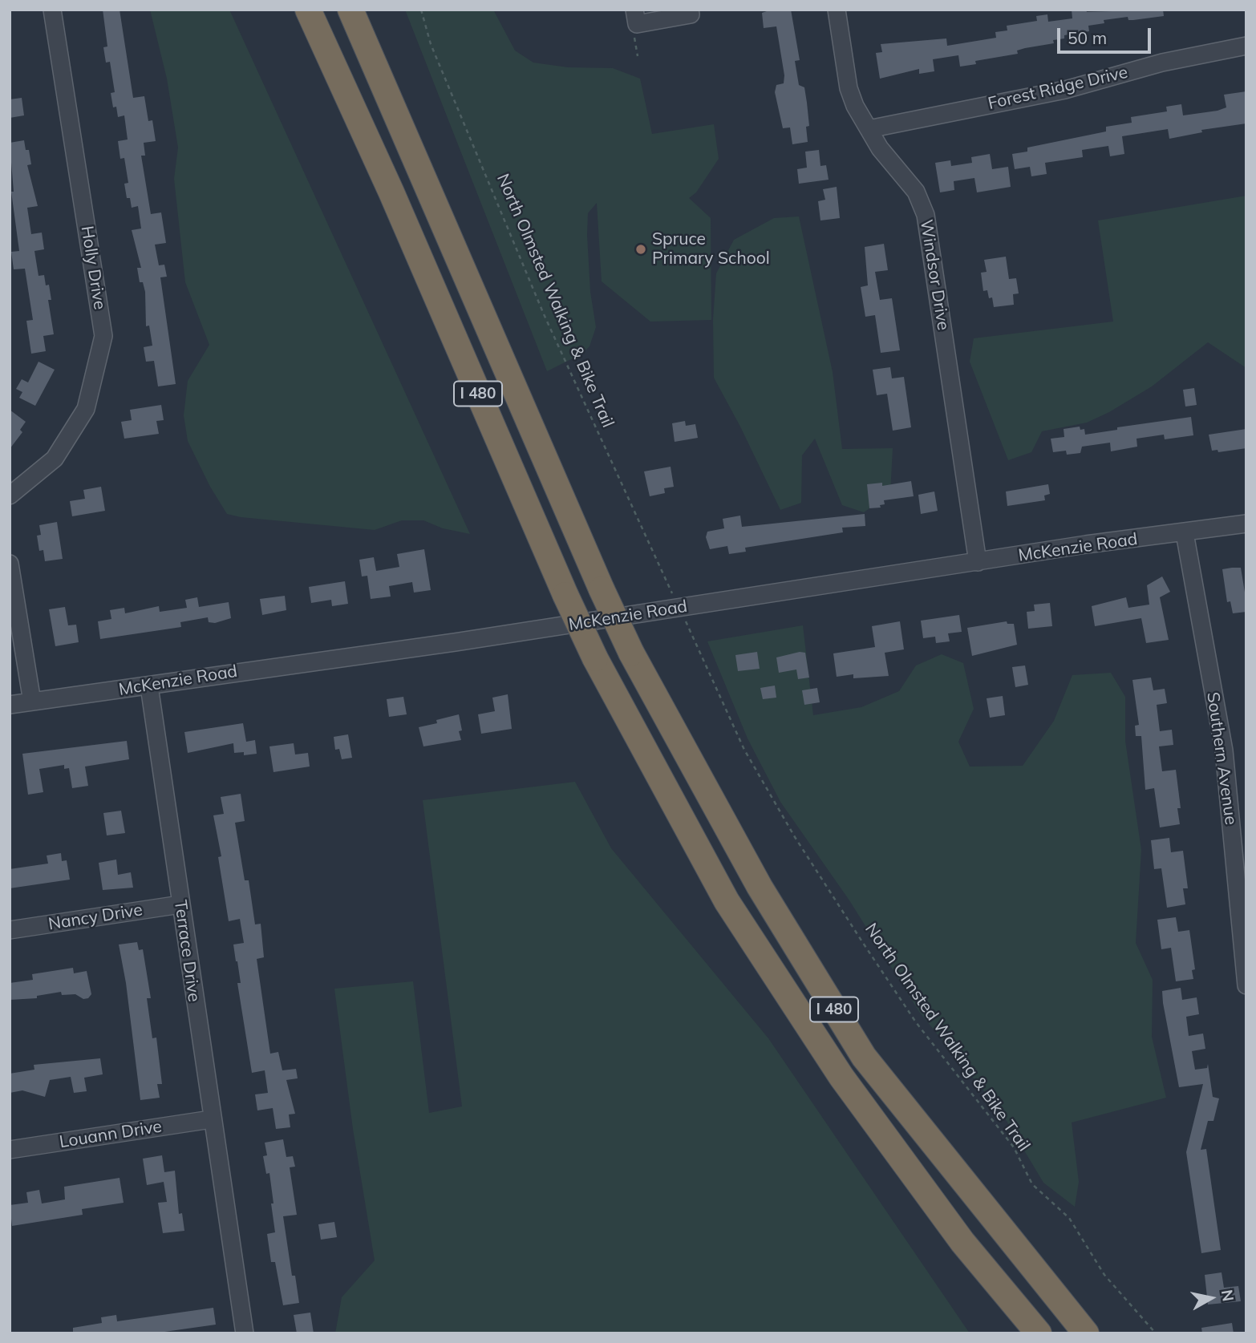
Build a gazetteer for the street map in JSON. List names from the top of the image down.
{
  "streets": {
    "highway": ["I 480"],
    "street": [
      "Forest Ridge Drive",
      "Holly Drive",
      "Windsor Drive",
      "McKenzie Road",
      "Southern Avenue",
      "Nancy Drive",
      "Terrace Drive",
      "Louann Drive"
    ],
    "path": ["North Olmsted Walking & Bike Trail"]
  },
  "crossings": [
    ["Forest Ridge Drive", "Windsor Drive"],
    ["Windsor Drive", "McKenzie Road"],
    ["McKenzie Road", "Southern Avenue"],
    ["McKenzie Road", "Terrace Drive"],
    ["Nancy Drive", "Terrace Drive"],
    ["Terrace Drive", "Louann Drive"]
  ],
  "places": ["Spruce Primary School"],
  "scale_bar": "50 m",
  "north": "right"
}
